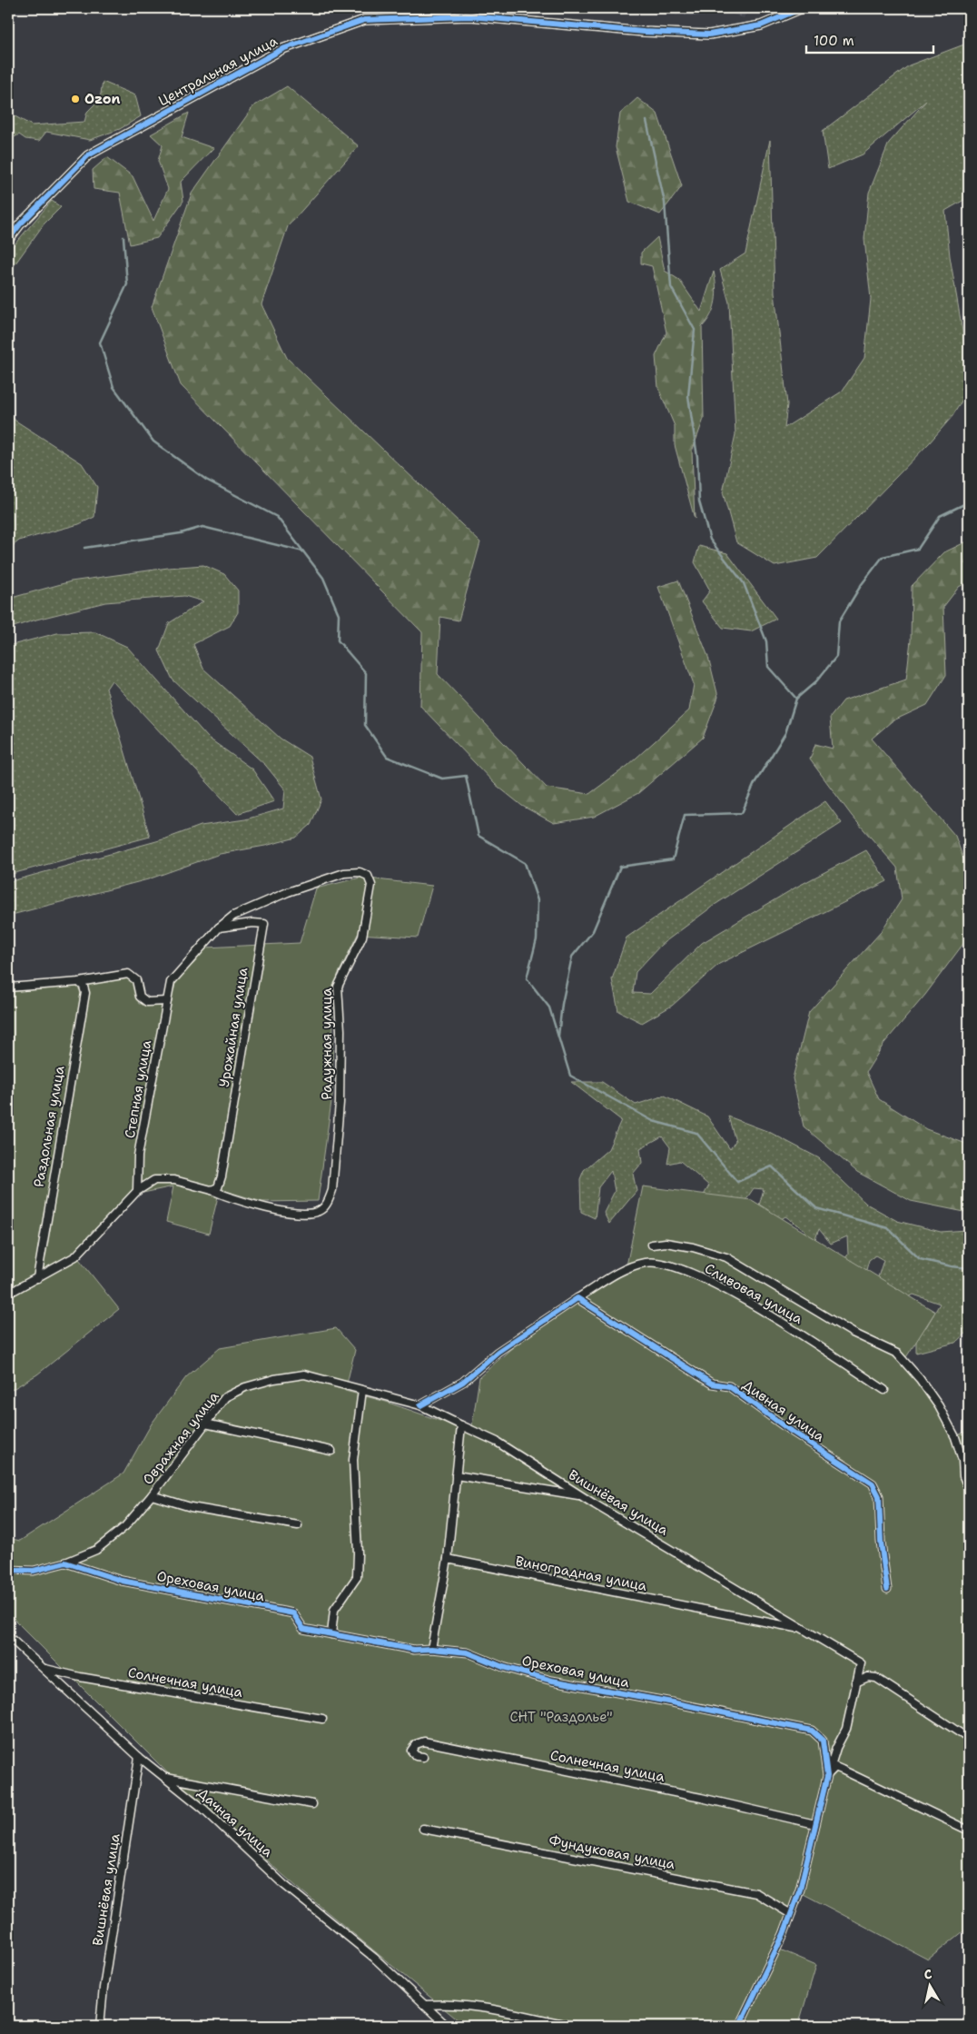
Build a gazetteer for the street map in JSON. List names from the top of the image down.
{
  "streets": {
    "street": [
      "Центральная улица",
      "Урожайная улица",
      "Радужная улица",
      "Степная улица",
      "Раздольная улица",
      "Сливовая улица",
      "Дивная улица",
      "Овражная улица",
      "Вишнёвая улица",
      "Виноградная улица",
      "Ореховая улица",
      "Солнечная улица",
      "Дачная улица",
      "Фундуковая улица"
    ]
  },
  "crossings": [
    ["Урожайная улица", "Радужная улица"],
    ["Сливовая улица", "Дивная улица"],
    ["Овражная улица", "Вишнёвая улица"],
    ["Овражная улица", "Ореховая улица"],
    ["Вишнёвая улица", "Виноградная улица"],
    ["Вишнёвая улица", "Ореховая улица"],
    ["Вишнёвая улица", "Дачная улица"],
    ["Ореховая улица", "Солнечная улица"],
    ["Ореховая улица", "Фундуковая улица"],
    ["Солнечная улица", "Дачная улица"]
  ],
  "parks": ["СНТ \"Раздолье\""],
  "places": ["Ozon"],
  "scale_bar": "100 m",
  "north": "top"
}
